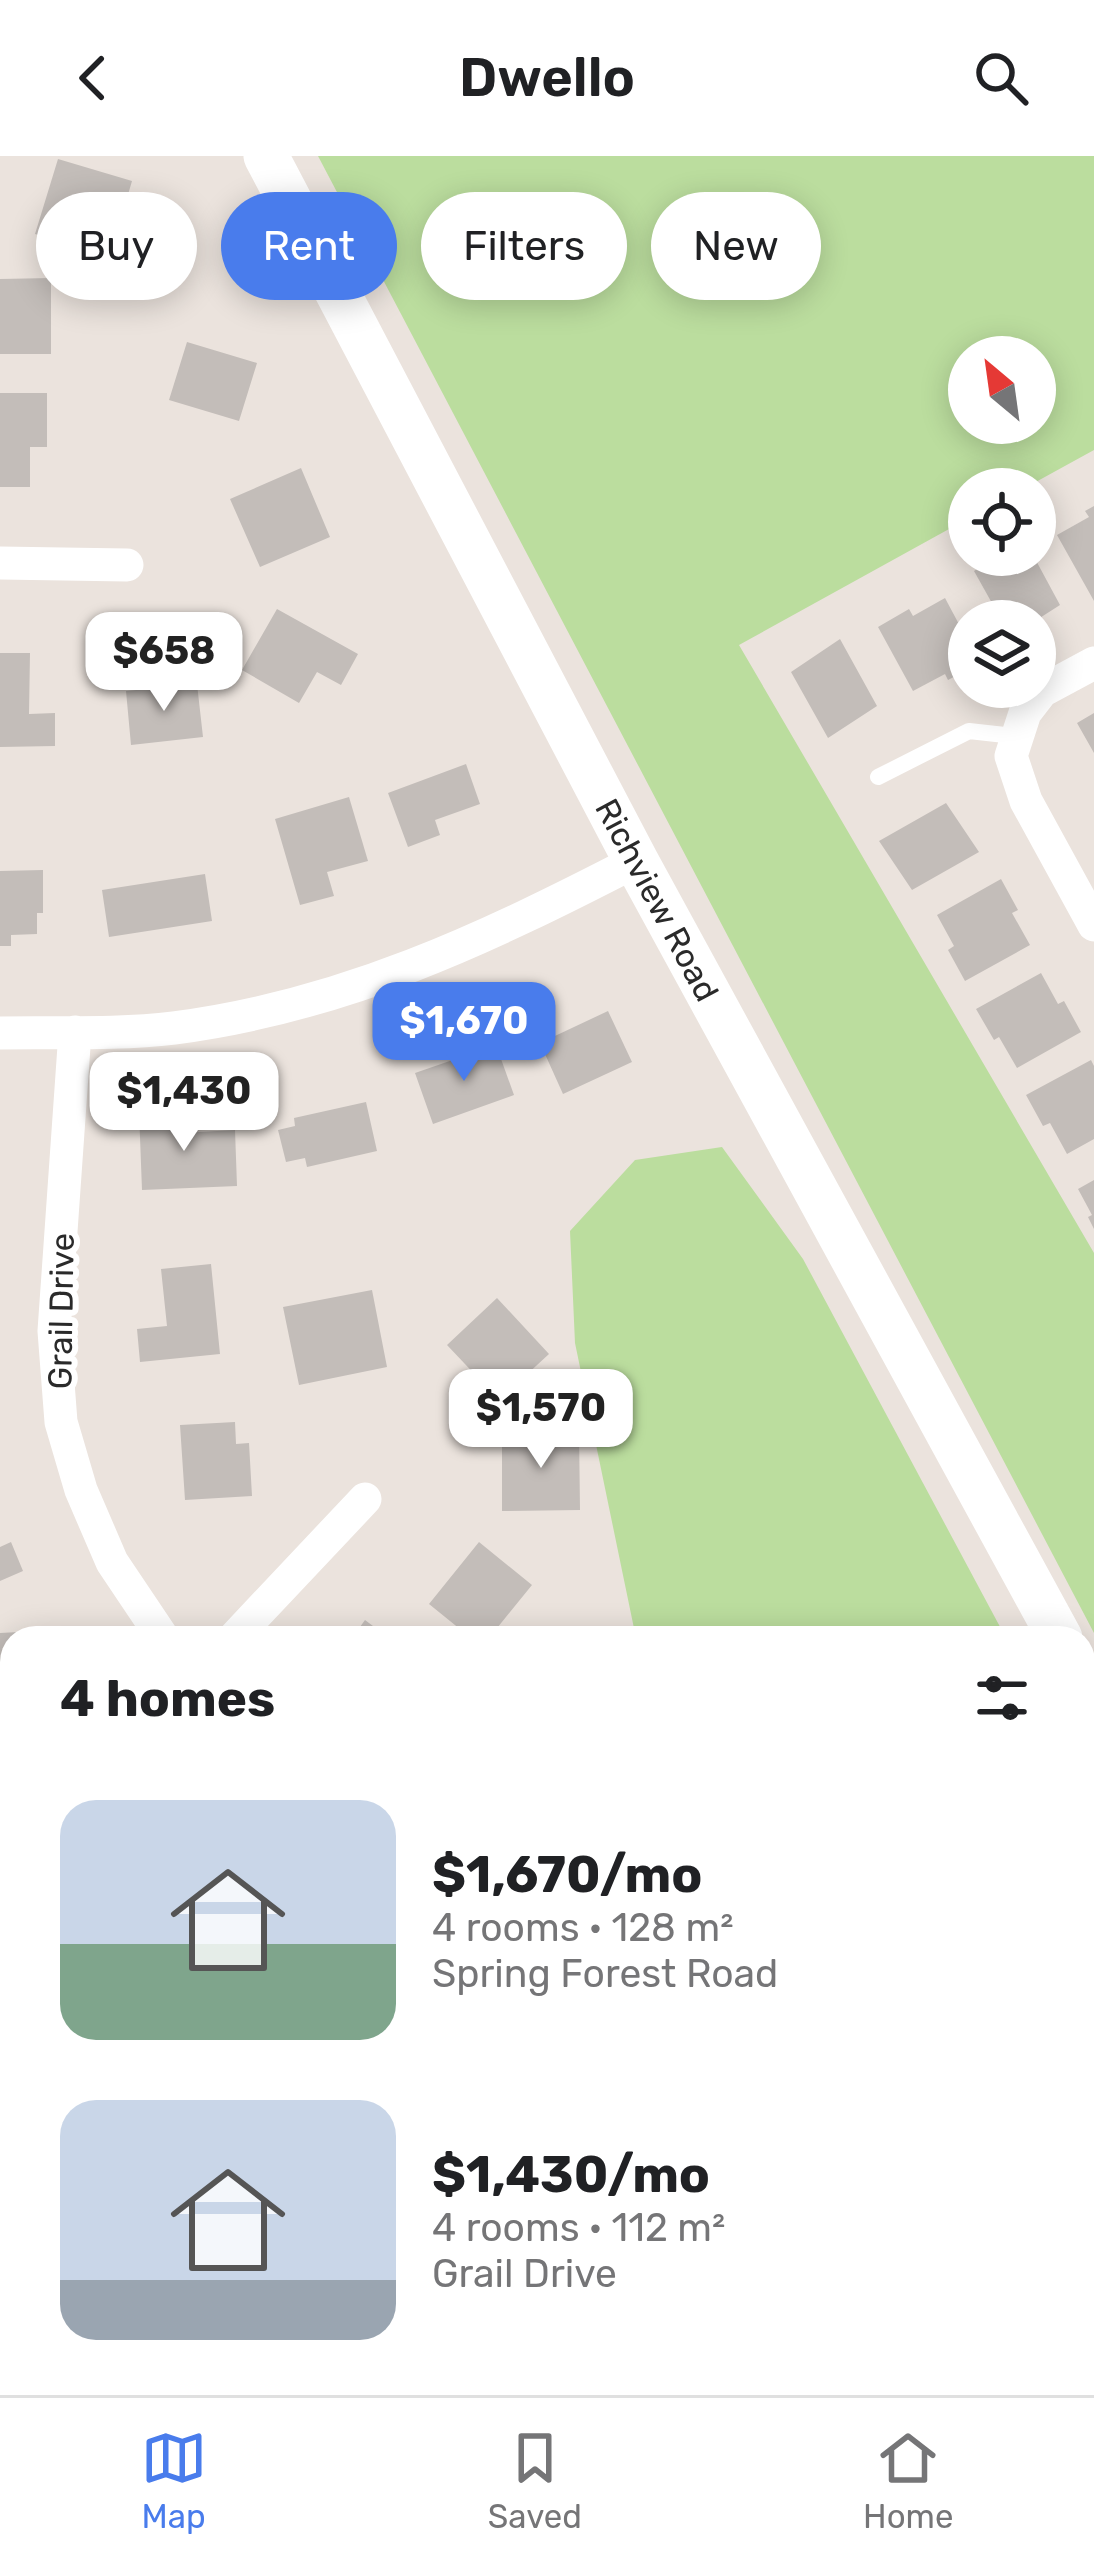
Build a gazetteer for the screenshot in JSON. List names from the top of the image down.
{
  "streets": {
    "street": ["Richview Road", "Grail Drive"]
  },
  "north": "top left",
  "page": {
    "header": "Dwello",
    "chip": [
      "Buy",
      "Rent",
      "Filters",
      "New"
    ],
    "price": [
      "$658",
      "$1,670",
      "$1,430",
      "$1,570"
    ],
    "heading": "4 homes",
    "list": [
      {
        "name": "$1,670/mo",
        "note": "4 rooms · 128 m² · Spring Forest Road"
      },
      {
        "name": "$1,430/mo",
        "note": "4 rooms · 112 m² · Grail Drive"
      }
    ],
    "tabs": ["Map", "Saved", "Home"]
  }
}
